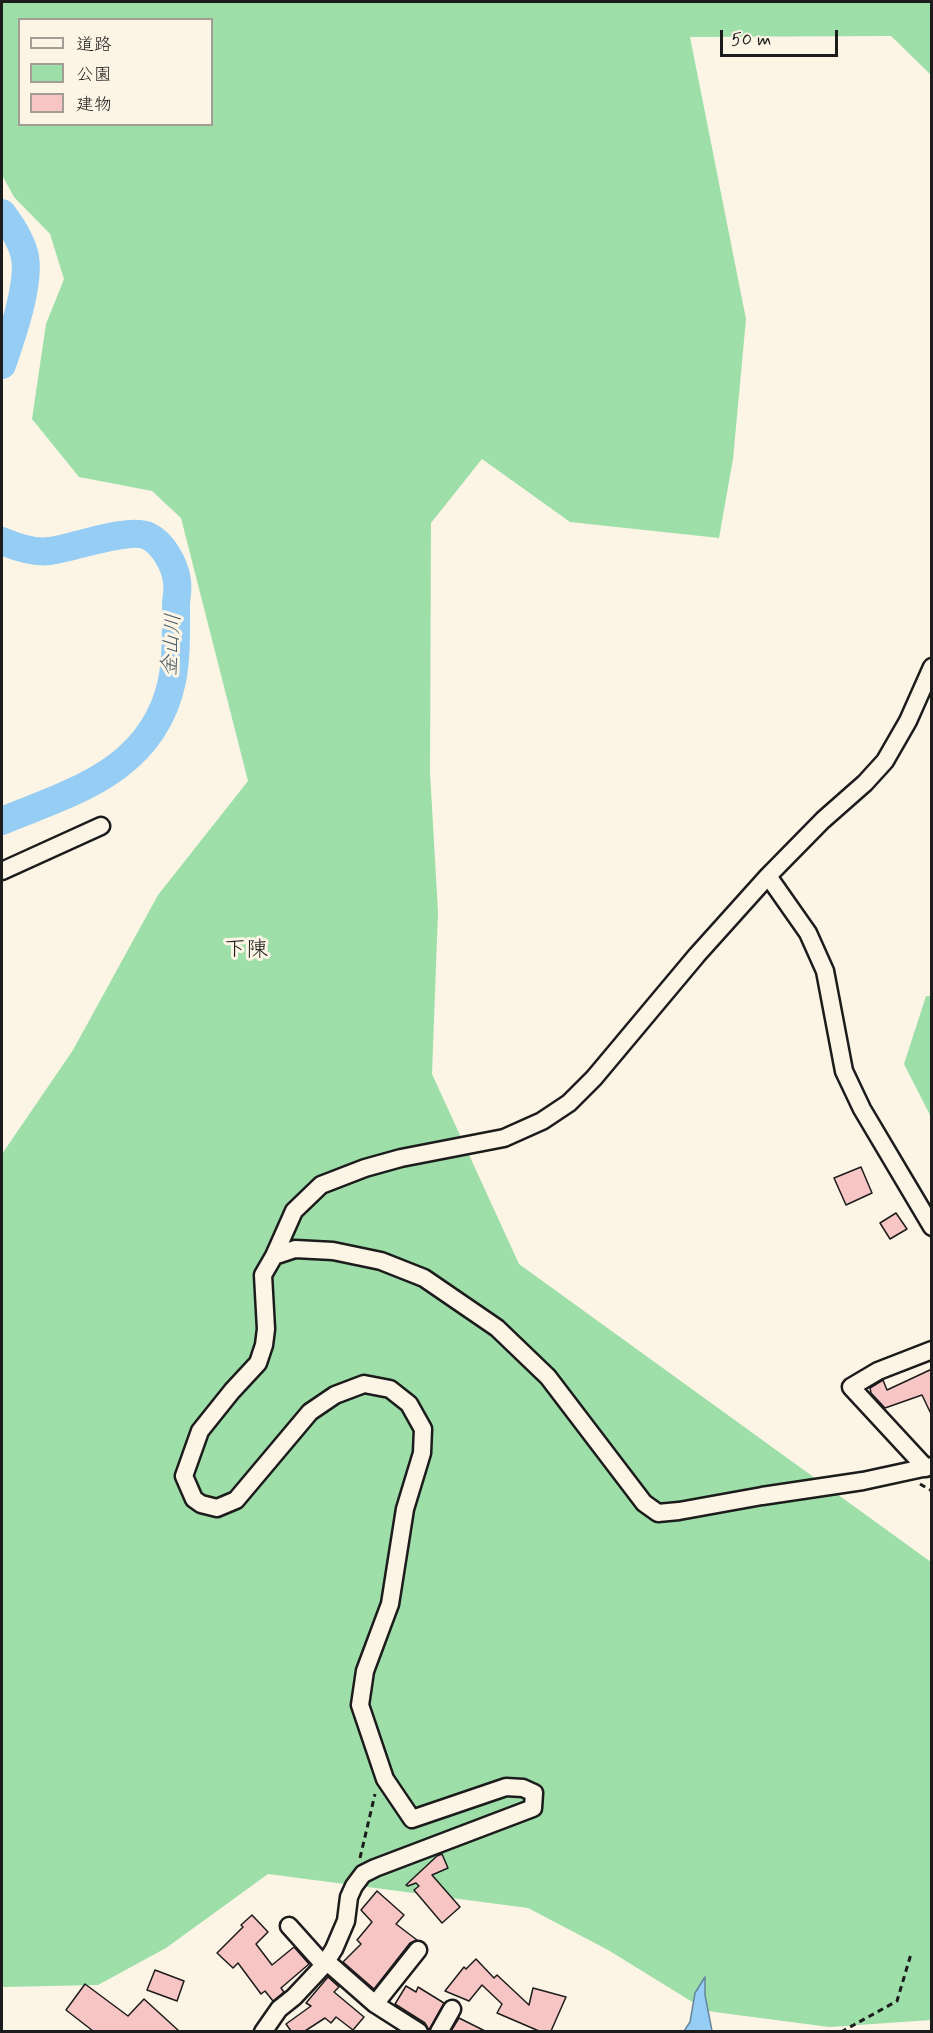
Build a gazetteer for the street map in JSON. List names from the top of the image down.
{
  "districts": ["下陳"],
  "water": ["金山川"],
  "legend": ["道路", "公園", "建物"],
  "scale_bar": "50 m"
}
